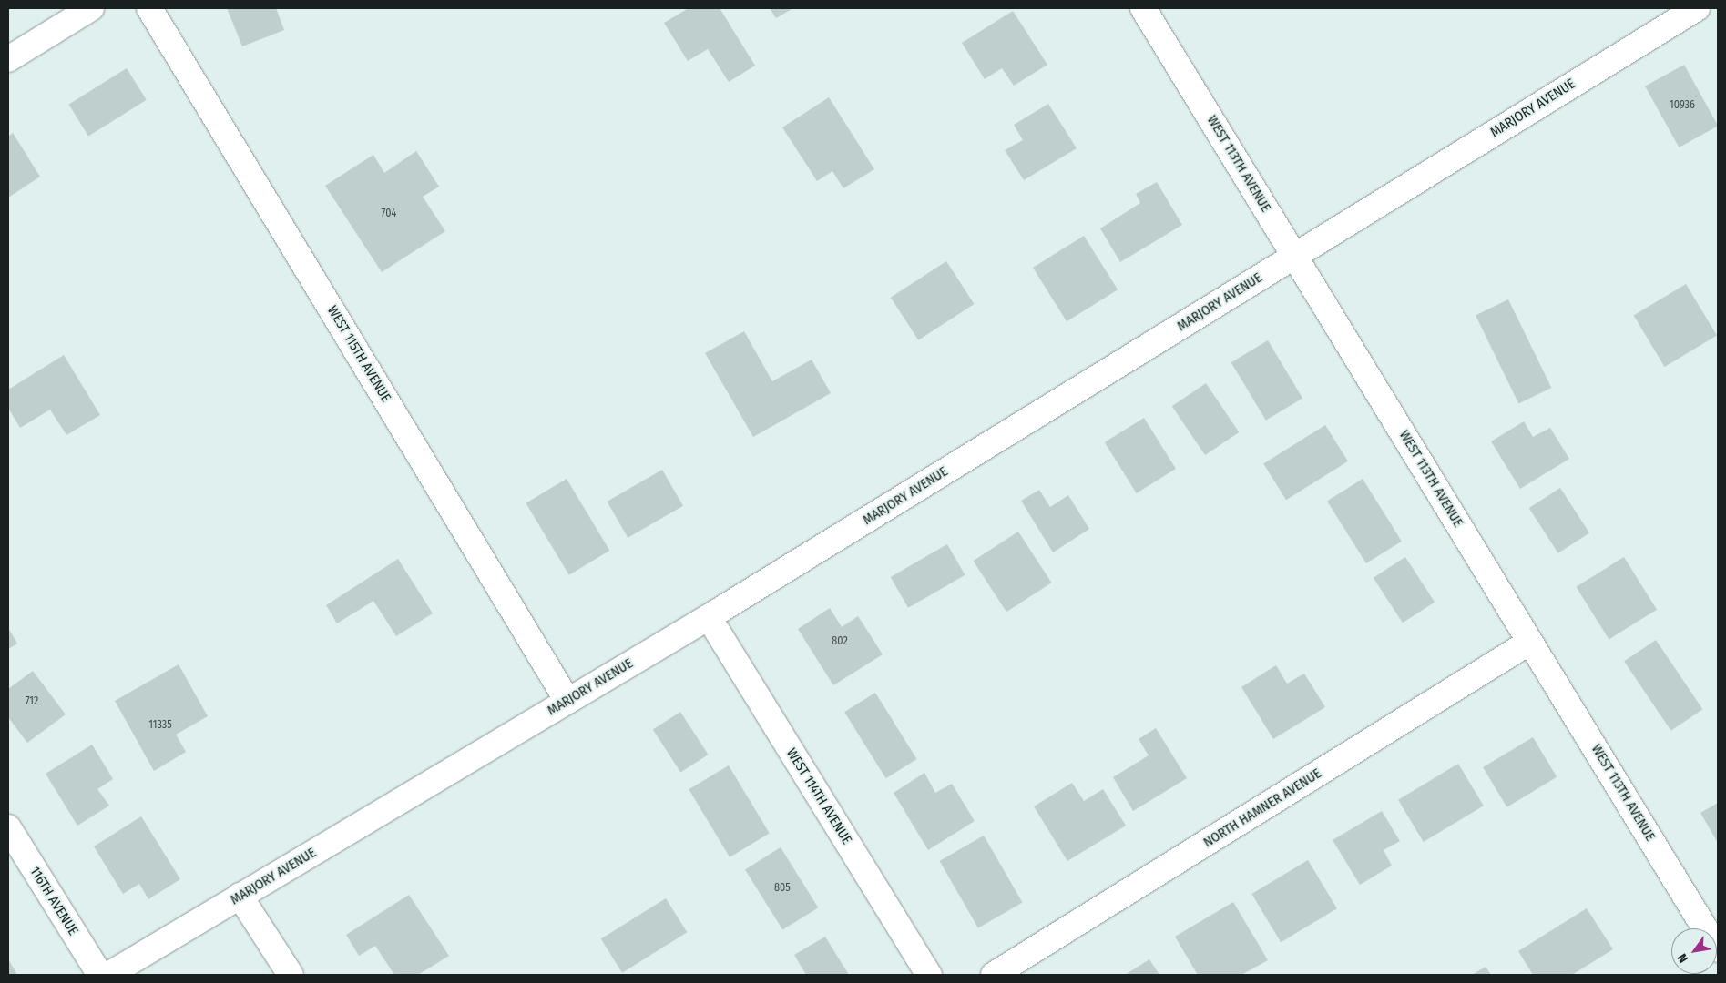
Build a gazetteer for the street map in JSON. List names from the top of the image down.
{
  "streets": {
    "street": [
      "MARJORY AVENUE",
      "WEST 113TH AVENUE",
      "WEST 115TH AVENUE",
      "WEST 114TH AVENUE",
      "NORTH HAMNER AVENUE",
      "116TH AVENUE"
    ]
  },
  "crossings": [
    ["MARJORY AVENUE", "WEST 113TH AVENUE"],
    ["MARJORY AVENUE", "WEST 115TH AVENUE"],
    ["MARJORY AVENUE", "WEST 114TH AVENUE"],
    ["WEST 113TH AVENUE", "NORTH HAMNER AVENUE"]
  ],
  "house_numbers": [
    "10936",
    "704",
    "802",
    "712",
    "11335",
    "805"
  ],
  "north": "bottom left"
}
